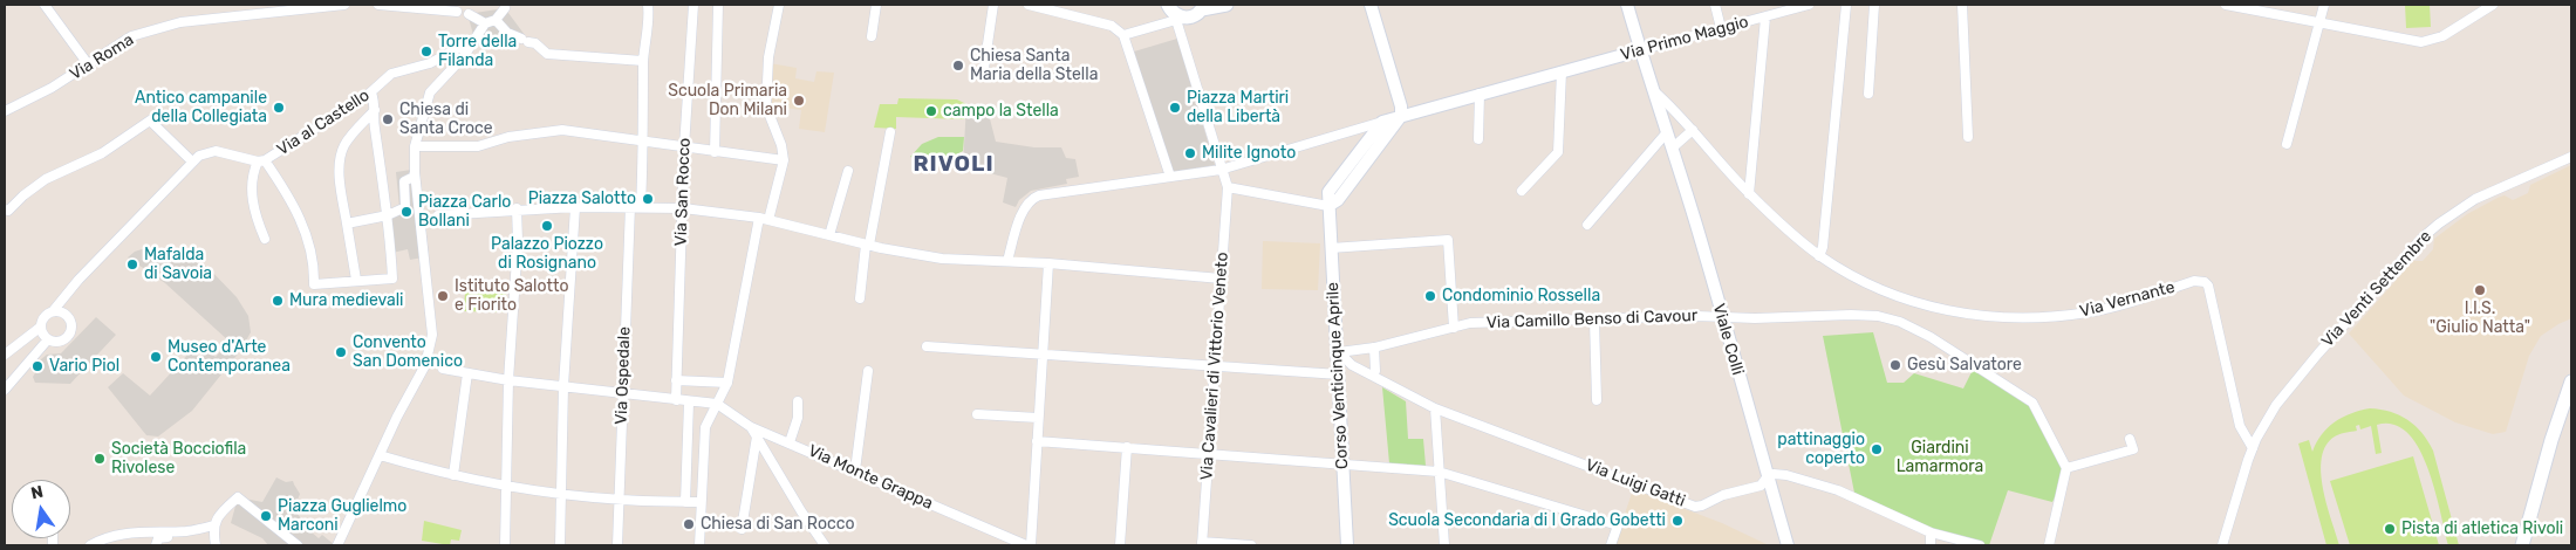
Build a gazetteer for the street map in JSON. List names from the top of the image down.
{
  "streets": {
    "street": [
      "Via Primo Maggio",
      "Via Roma",
      "Via al Castello",
      "Via San Rocco",
      "Via Venti Settembre",
      "Via Vernante",
      "Via Camillo Benso di Cavour",
      "Viale Colli",
      "Via Cavalieri di Vittorio Veneto",
      "Via Ospedale",
      "Corso Venticinque Aprile",
      "Via Monte Grappa",
      "Via Luigi Gatti"
    ]
  },
  "crossings": [
    ["Via Primo Maggio", "Viale Colli"],
    ["Via Venti Settembre", "Via Vernante"],
    ["Via Vernante", "Viale Colli"],
    ["Via Camillo Benso di Cavour", "Viale Colli"],
    ["Via Camillo Benso di Cavour", "Corso Venticinque Aprile"],
    ["Via Camillo Benso di Cavour", "Via Luigi Gatti"],
    ["Viale Colli", "Via Luigi Gatti"],
    ["Corso Venticinque Aprile", "Via Luigi Gatti"]
  ],
  "districts": ["RIVOLI"],
  "parks": ["Giardini Lamarmora"],
  "places": [
    "Torre della Filanda",
    "Chiesa Santa Maria della Stella",
    "Scuola Primaria Don Milani",
    "Antico campanile della Collegiata",
    "Piazza Martiri della Libertà",
    "campo la Stella",
    "Chiesa di Santa Croce",
    "Milite Ignoto",
    "Piazza Salotto",
    "Piazza Carlo Bollani",
    "Palazzo Piozzo di Rosignano",
    "Mafalda di Savoia",
    "I.I.S. \"Giulio Natta\"",
    "Istituto Salotto e Fiorito",
    "Condominio Rossella",
    "Mura medievali",
    "Convento San Domenico",
    "Museo d'Arte Contemporanea",
    "Gesù Salvatore",
    "Vario Piol",
    "pattinaggio coperto",
    "Società Bocciofila Rivolese",
    "Piazza Guglielmo Marconi",
    "Scuola Secondaria di I Grado Gobetti",
    "Chiesa di San Rocco",
    "Pista di atletica Rivoli"
  ],
  "north": "top"
}
